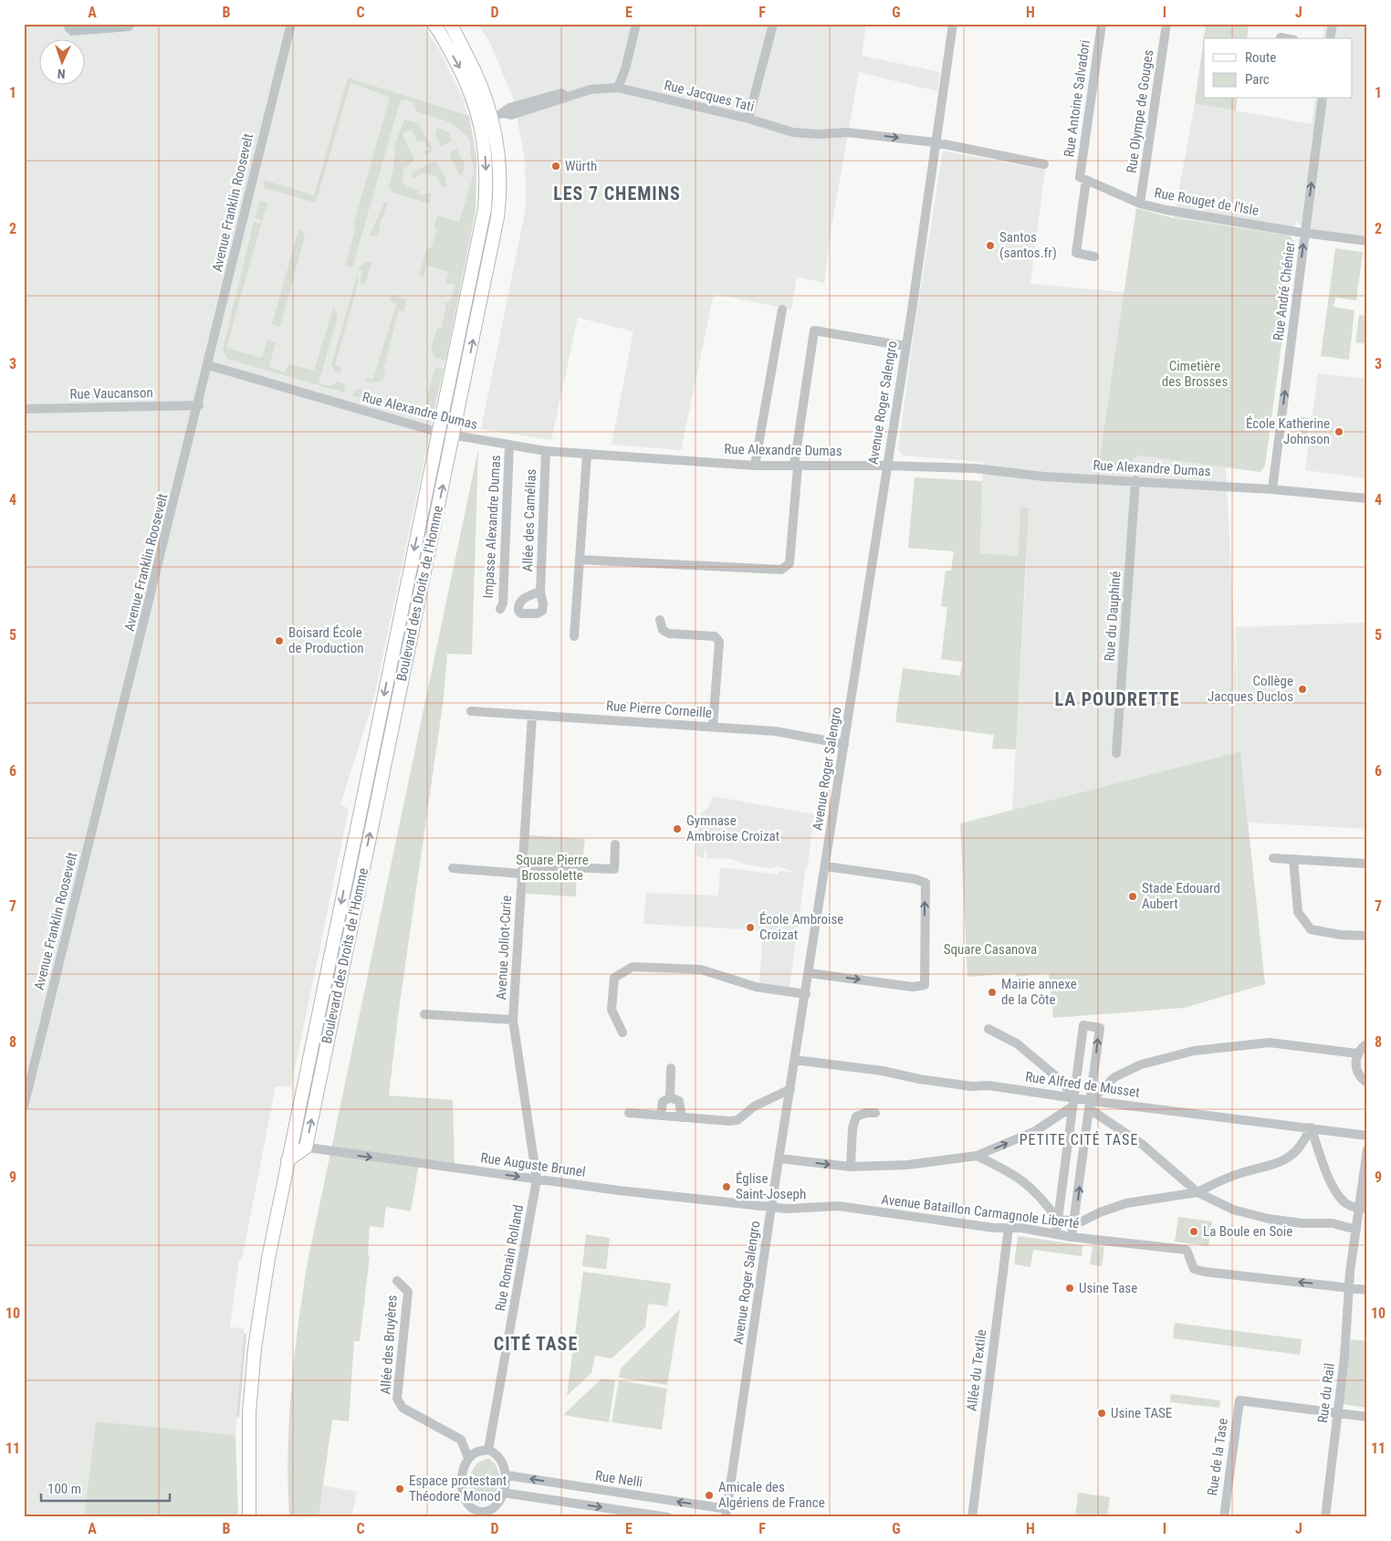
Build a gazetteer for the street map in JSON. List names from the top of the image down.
{
  "streets": {
    "main road": ["Boulevard des Droits de l'Homme"],
    "street": [
      "Rue Jacques Tati",
      "Rue Antoine Salvadori",
      "Rue Olympe de Gouges",
      "Rue Rouget de l'Isle",
      "Avenue Franklin Roosevelt",
      "Rue André Chénier",
      "Rue Vaucanson",
      "Avenue Roger Salengro",
      "Rue Alexandre Dumas",
      "Allée des Camélias",
      "Impasse Alexandre Dumas",
      "Rue du Dauphiné",
      "Rue Pierre Corneille",
      "Avenue Joliot-Curie",
      "Rue Alfred de Musset",
      "Rue Auguste Brunel",
      "Avenue Bataillon Carmagnole Liberté",
      "Rue Romain Rolland",
      "Allée des Bruyères",
      "Allée du Textile",
      "Rue du Rail",
      "Rue de la Tase",
      "Rue Nelli"
    ]
  },
  "crossings": [
    ["Rue Jacques Tati", "Avenue Roger Salengro"],
    ["Rue Jacques Tati", "Boulevard des Droits de l'Homme"],
    ["Rue Antoine Salvadori", "Rue Rouget de l'Isle"],
    ["Rue Olympe de Gouges", "Rue Rouget de l'Isle"],
    ["Rue Rouget de l'Isle", "Rue André Chénier"],
    ["Avenue Franklin Roosevelt", "Rue Vaucanson"],
    ["Avenue Franklin Roosevelt", "Rue Alexandre Dumas"],
    ["Rue André Chénier", "Rue Alexandre Dumas"],
    ["Avenue Roger Salengro", "Rue Alexandre Dumas"],
    ["Avenue Roger Salengro", "Rue Pierre Corneille"],
    ["Avenue Roger Salengro", "Rue Alfred de Musset"],
    ["Avenue Roger Salengro", "Rue Auguste Brunel"],
    ["Avenue Roger Salengro", "Avenue Bataillon Carmagnole Liberté"],
    ["Avenue Roger Salengro", "Rue Nelli"],
    ["Rue Alexandre Dumas", "Allée des Camélias"],
    ["Rue Alexandre Dumas", "Impasse Alexandre Dumas"],
    ["Rue Alexandre Dumas", "Boulevard des Droits de l'Homme"],
    ["Rue Alexandre Dumas", "Rue du Dauphiné"],
    ["Boulevard des Droits de l'Homme", "Rue Auguste Brunel"],
    ["Rue Pierre Corneille", "Avenue Joliot-Curie"],
    ["Avenue Joliot-Curie", "Rue Auguste Brunel"],
    ["Avenue Joliot-Curie", "Rue Romain Rolland"],
    ["Rue Auguste Brunel", "Avenue Bataillon Carmagnole Liberté"],
    ["Rue Auguste Brunel", "Rue Romain Rolland"],
    ["Avenue Bataillon Carmagnole Liberté", "Allée du Textile"],
    ["Avenue Bataillon Carmagnole Liberté", "Rue du Rail"],
    ["Rue Romain Rolland", "Allée des Bruyères"],
    ["Rue Romain Rolland", "Rue Nelli"],
    ["Allée des Bruyères", "Rue Nelli"],
    ["Rue du Rail", "Rue de la Tase"]
  ],
  "one_way": ["Rue Jacques Tati", "Rue André Chénier", "Rue Auguste Brunel"],
  "districts": [
    "LES 7 CHEMINS",
    "LA POUDRETTE",
    "PETITE CITÉ TASE",
    "CITÉ TASE"
  ],
  "parks": ["Cimetière des Brosses", "Square Pierre Brossolette", "Square Casanova"],
  "places": [
    "Würth",
    "Santos (santos.fr)",
    "École Katherine Johnson",
    "Boisard École de Production",
    "Collège Jacques Duclos",
    "Gymnase Ambroise Croizat",
    "Stade Edouard Aubert",
    "École Ambroise Croizat",
    "Mairie annexe de la Côte",
    "Église Saint-Joseph",
    "La Boule en Soie",
    "Usine Tase",
    "Usine TASE",
    "Espace protestant Théodore Monod",
    "Amicale des Algériens de France"
  ],
  "legend": ["Route", "Parc"],
  "scale_bar": "100 m",
  "north": "bottom",
  "grid": {
    "columns": [
      "A",
      "B",
      "C",
      "D",
      "E",
      "F",
      "G",
      "H",
      "I",
      "J"
    ],
    "rows": [
      "1",
      "2",
      "3",
      "4",
      "5",
      "6",
      "7",
      "8",
      "9",
      "10",
      "11"
    ]
  }
}
